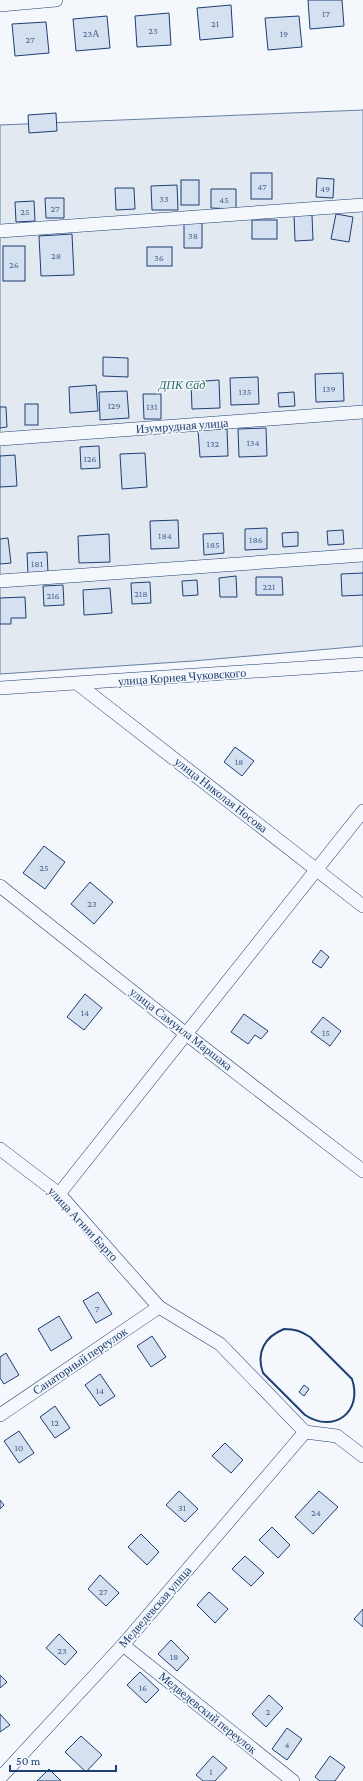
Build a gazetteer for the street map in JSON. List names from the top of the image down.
{
  "streets": {
    "street": [
      "Изумрудная улица",
      "улица Корнея Чуковского",
      "улица Николая Носова",
      "улица Самуила Маршака",
      "улица Агнии Барто",
      "Санаторный переулок",
      "Медведевская улица",
      "Медведевский переулок"
    ]
  },
  "crossings": [
    ["улица Корнея Чуковского", "улица Николая Носова"],
    ["улица Агнии Барто", "Санаторный переулок"],
    ["улица Агнии Барто", "Медведевская улица"],
    ["Медведевская улица", "Медведевский переулок"]
  ],
  "parks": ["ДПК Сад"],
  "house_numbers": [
    "17",
    "21",
    "23",
    "23А",
    "19",
    "27",
    "47",
    "49",
    "33",
    "45",
    "27",
    "25",
    "38",
    "28",
    "36",
    "26",
    "139",
    "135",
    "129",
    "131",
    "134",
    "132",
    "126",
    "184",
    "186",
    "185",
    "181",
    "221",
    "218",
    "216",
    "18",
    "25",
    "23",
    "14",
    "15",
    "7",
    "14",
    "12",
    "10",
    "31",
    "24",
    "27",
    "23",
    "18",
    "16",
    "2",
    "4",
    "1"
  ],
  "scale_bar": "50 m"
}
